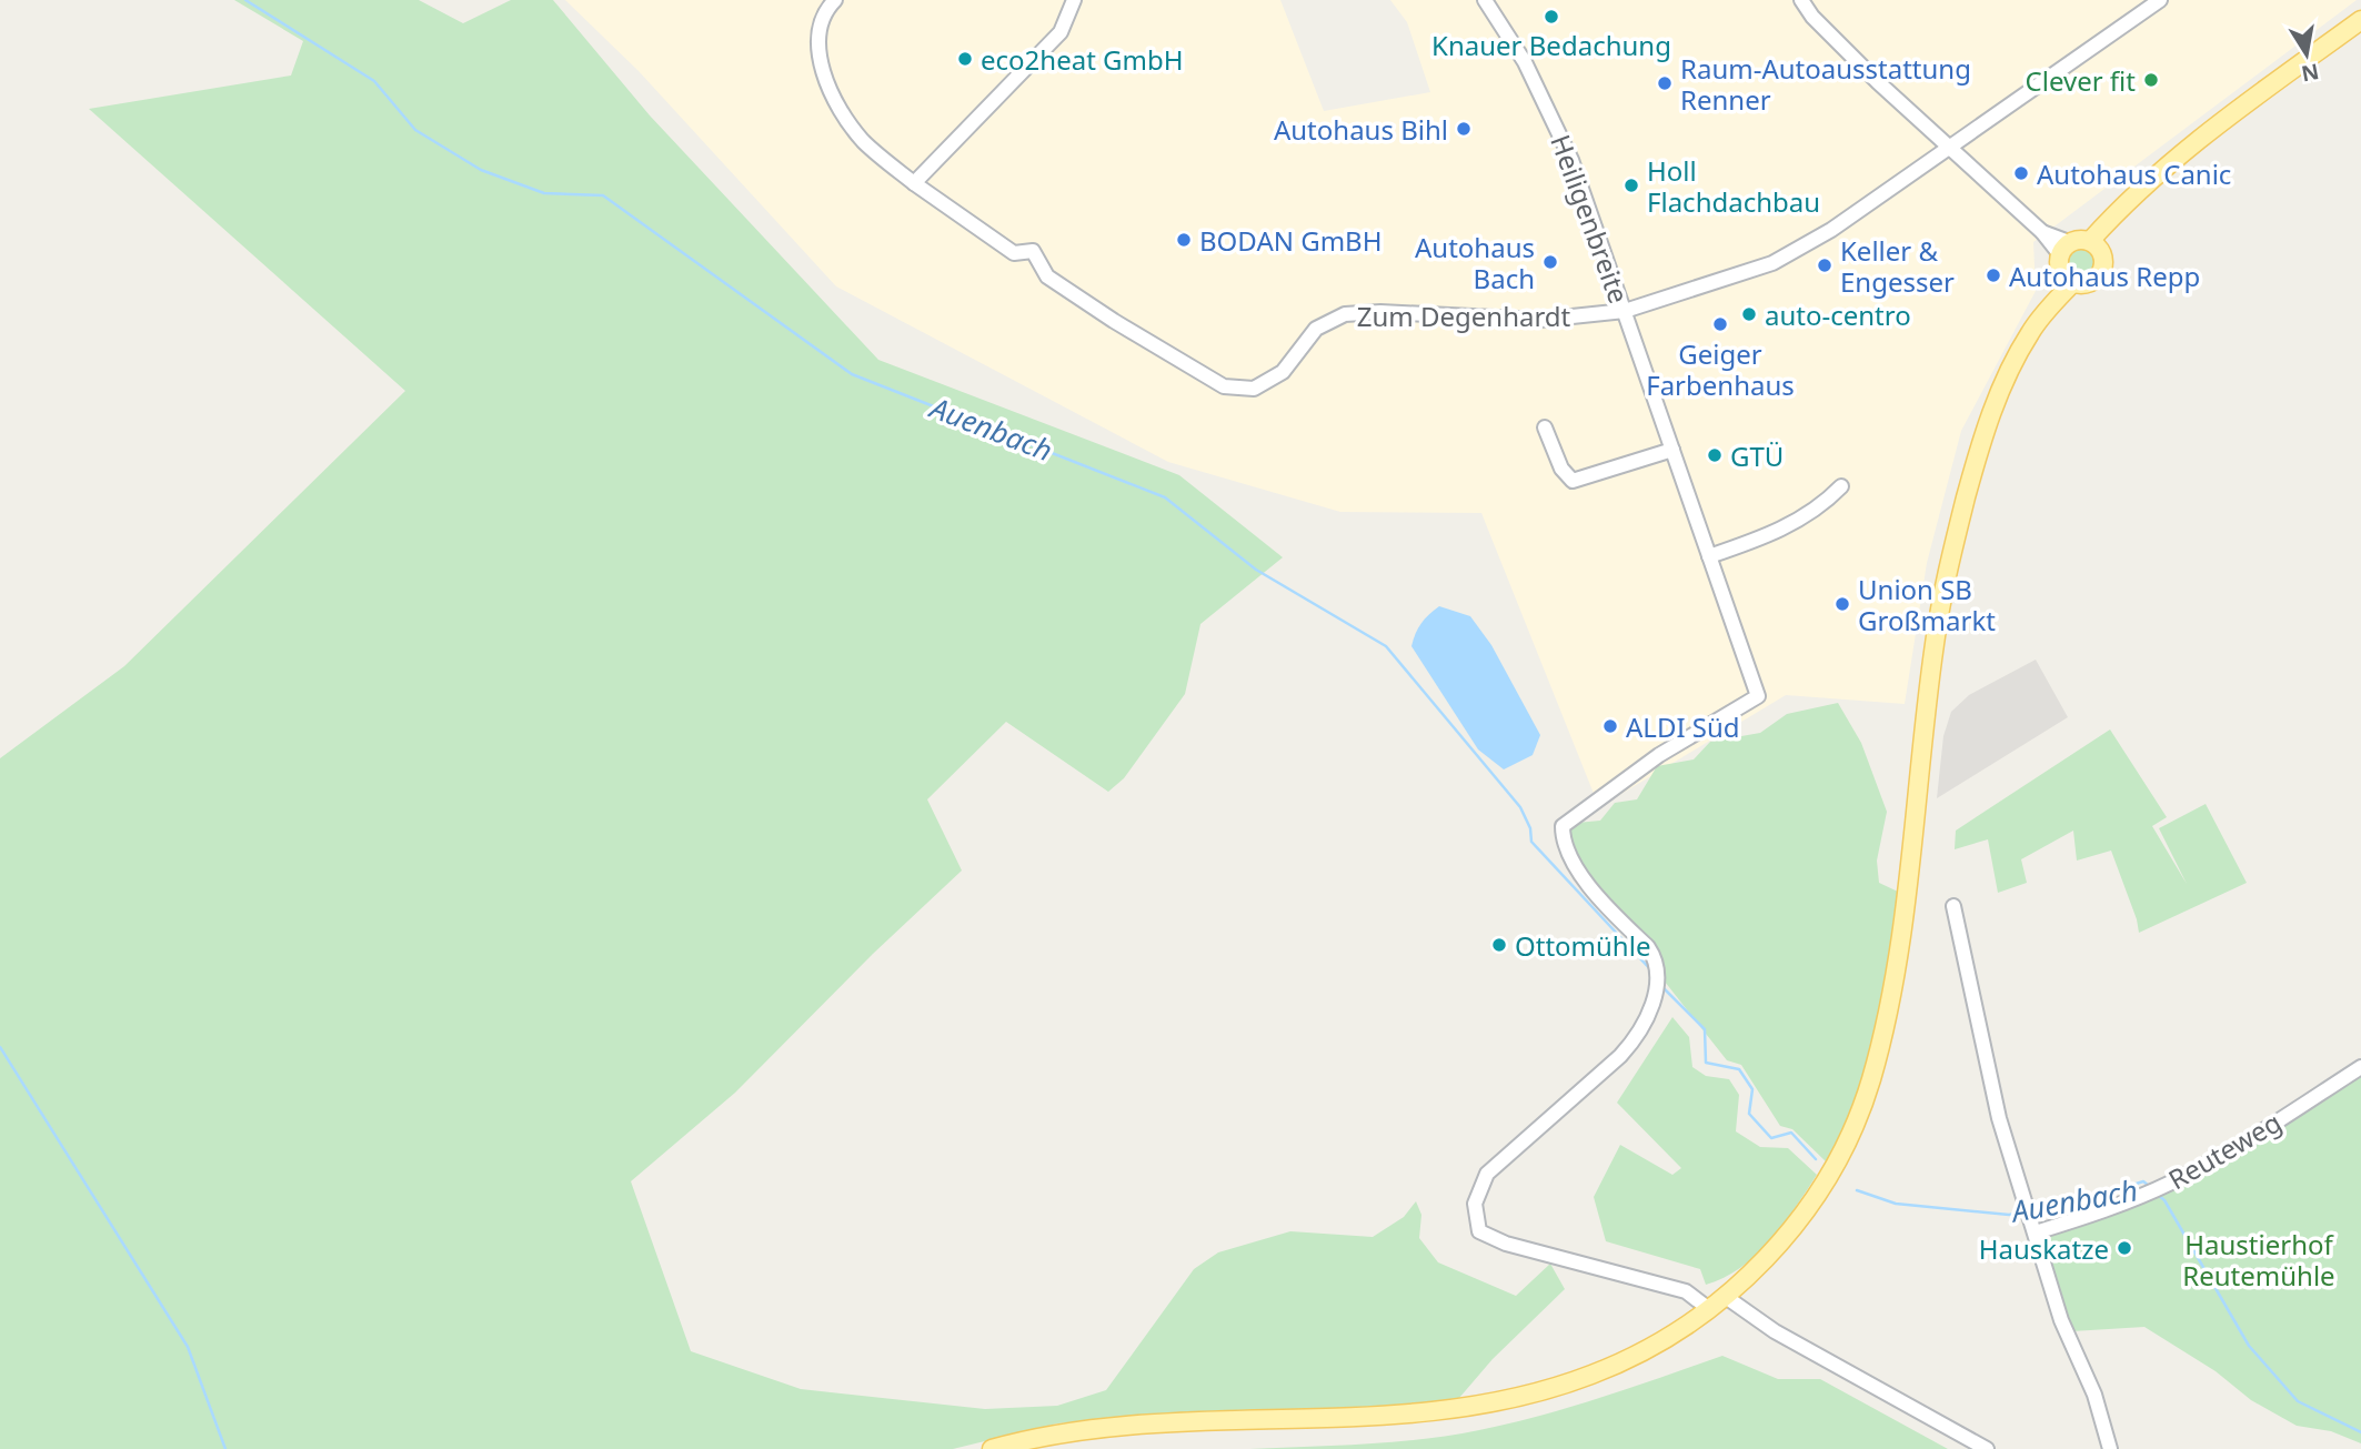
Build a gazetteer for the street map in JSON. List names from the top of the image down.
{
  "streets": {
    "street": ["Heiligenbreite", "Zum Degenhardt", "Reuteweg"]
  },
  "crossings": [
    ["Heiligenbreite", "Zum Degenhardt"]
  ],
  "water": ["Auenbach"],
  "parks": ["Haustierhof Reutemühle"],
  "places": [
    "Knauer Bedachung",
    "eco2heat GmbH",
    "Clever fit",
    "Raum-Autoausstattung Renner",
    "Autohaus Bihl",
    "Autohaus Canic",
    "Holl Flachdachbau",
    "BODAN GmBH",
    "Autohaus Bach",
    "Keller & Engesser",
    "Autohaus Repp",
    "auto-centro",
    "Geiger Farbenhaus",
    "GTÜ",
    "Union SB Großmarkt",
    "ALDI Süd",
    "Ottomühle",
    "Hauskatze"
  ],
  "north": "bottom"
}
